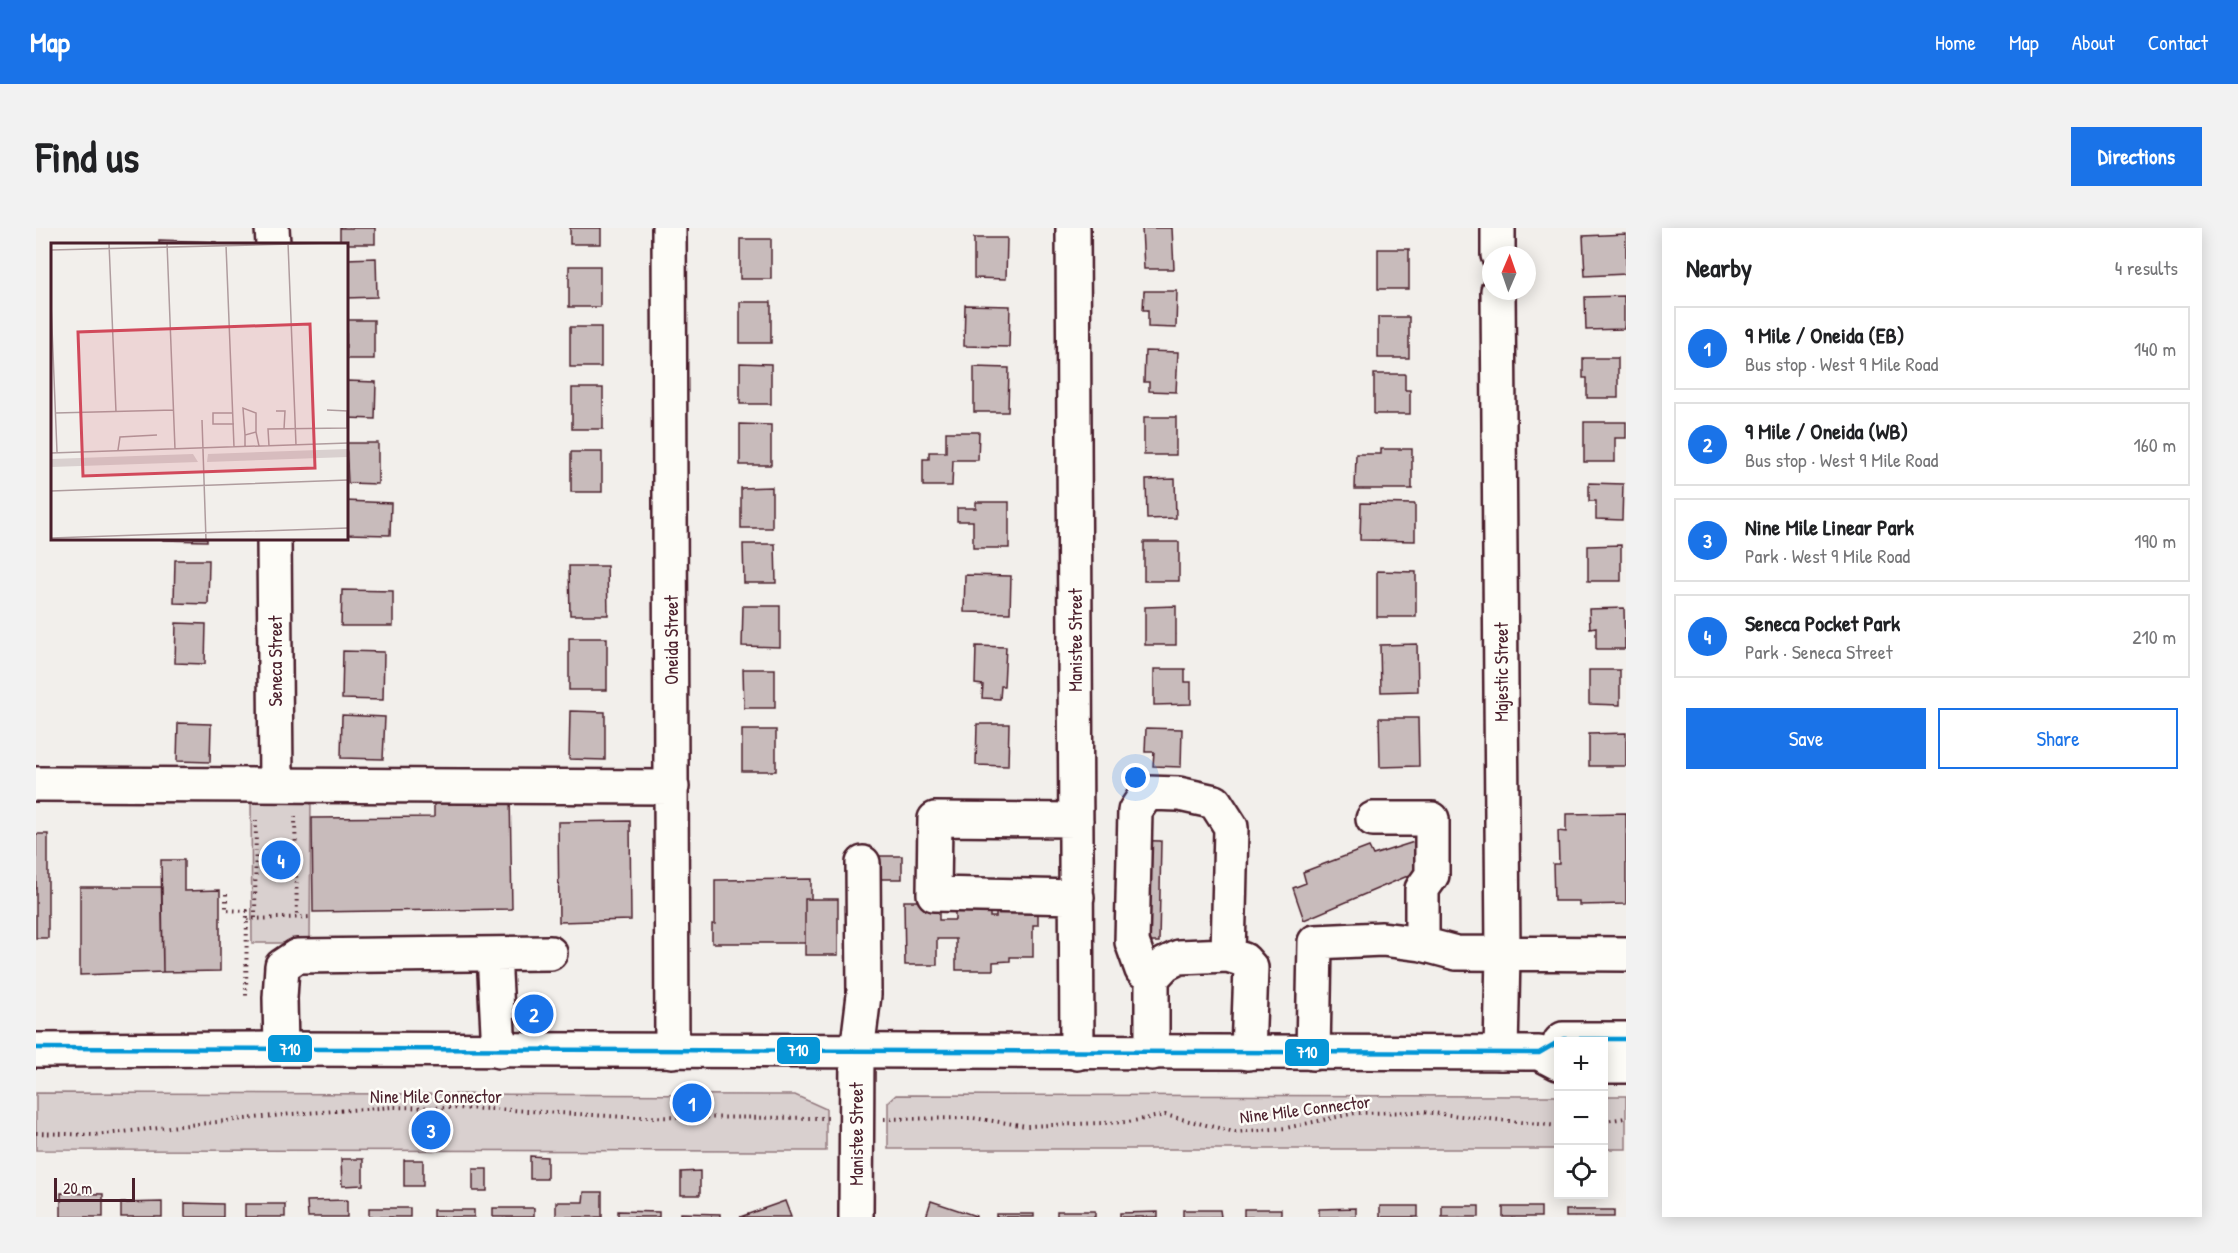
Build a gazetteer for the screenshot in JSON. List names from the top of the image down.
{
  "streets": {
    "street": [
      "Oneida Street",
      "Manistee Street",
      "Seneca Street",
      "Majestic Street"
    ],
    "path": ["Nine Mile Connector"]
  },
  "lines": ["transit line 710"],
  "scale_bar": "20 m",
  "north": "top",
  "page": {
    "header": "Map",
    "nav": [
      "Home",
      "Map",
      "About",
      "Contact"
    ],
    "buttons": [
      "Directions",
      ["Save", "Share"]
    ],
    "title": "Find us",
    "heading": ["Nearby", "4 results"],
    "list": [
      {
        "mark": "1",
        "name": "9 Mile / Oneida (EB)",
        "note": "Bus stop · West 9 Mile Road",
        "value": "140 m"
      },
      {
        "mark": "2",
        "name": "9 Mile / Oneida (WB)",
        "note": "Bus stop · West 9 Mile Road",
        "value": "160 m"
      },
      {
        "mark": "3",
        "name": "Nine Mile Linear Park",
        "note": "Park · West 9 Mile Road",
        "value": "190 m"
      },
      {
        "mark": "4",
        "name": "Seneca Pocket Park",
        "note": "Park · Seneca Street",
        "value": "210 m"
      }
    ],
    "pins": [
      "4",
      "2",
      "1",
      "3"
    ],
    "map_buttons": ["+", "−"],
    "scale": "20 m"
  }
}
